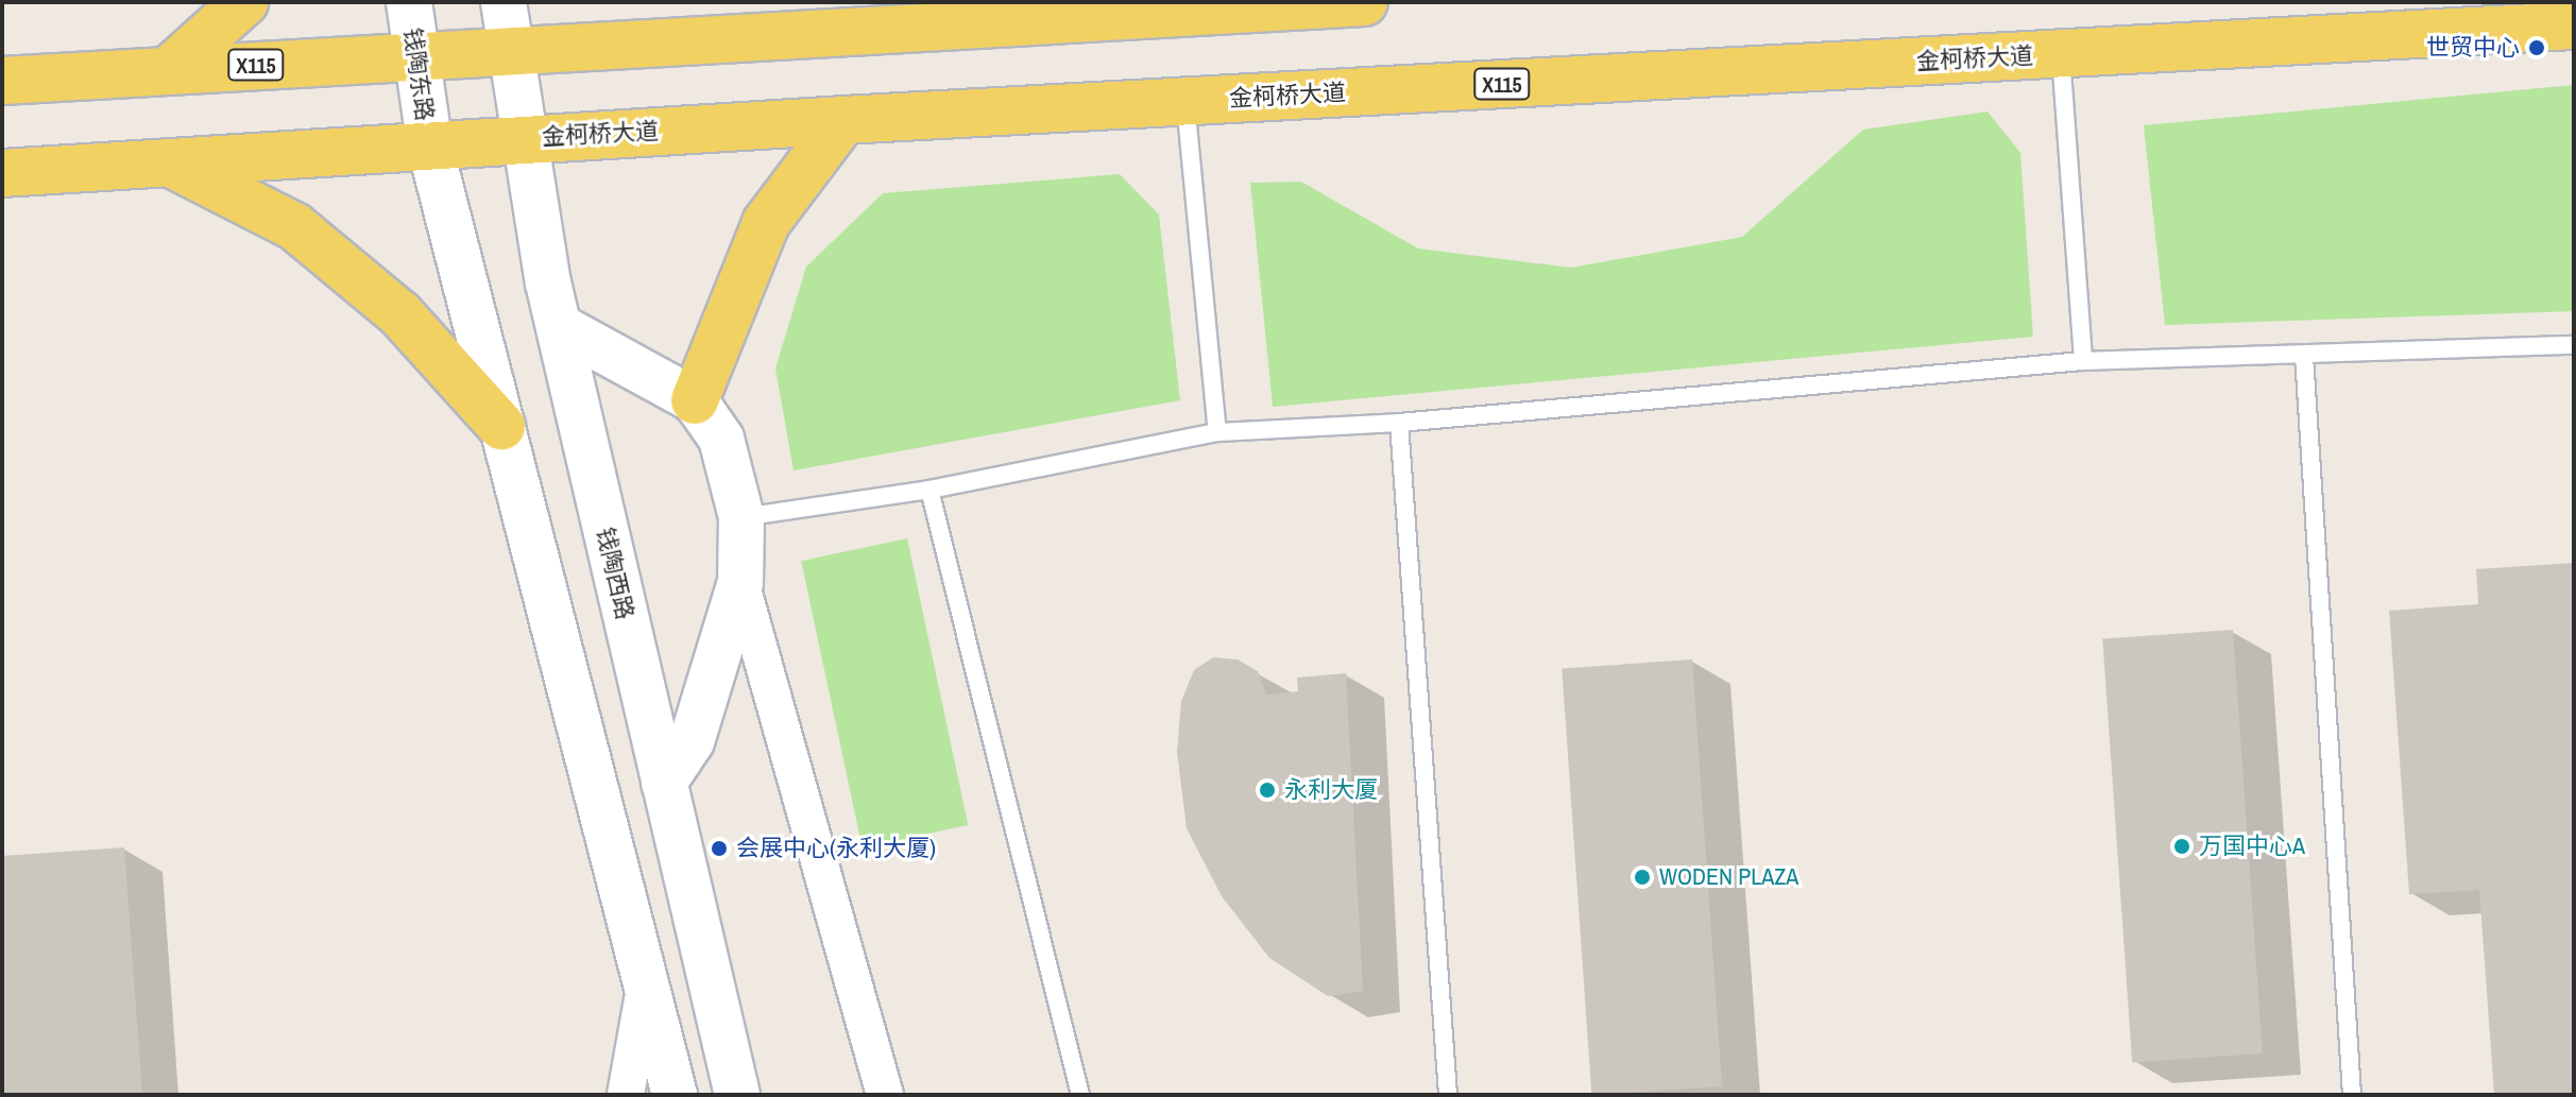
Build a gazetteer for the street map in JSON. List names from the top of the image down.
{
  "streets": {
    "main road": ["金柯桥大道", "X115"],
    "street": ["钱陶东路", "钱陶西路"]
  },
  "crossings": [
    ["金柯桥大道", "钱陶东路"],
    ["金柯桥大道", "钱陶西路"],
    ["X115", "钱陶东路"],
    ["X115", "钱陶西路"]
  ],
  "places": [
    "世贸中心",
    "永利大厦",
    "万国中心A",
    "会展中心(永利大厦)",
    "WODEN PLAZA"
  ]
}
